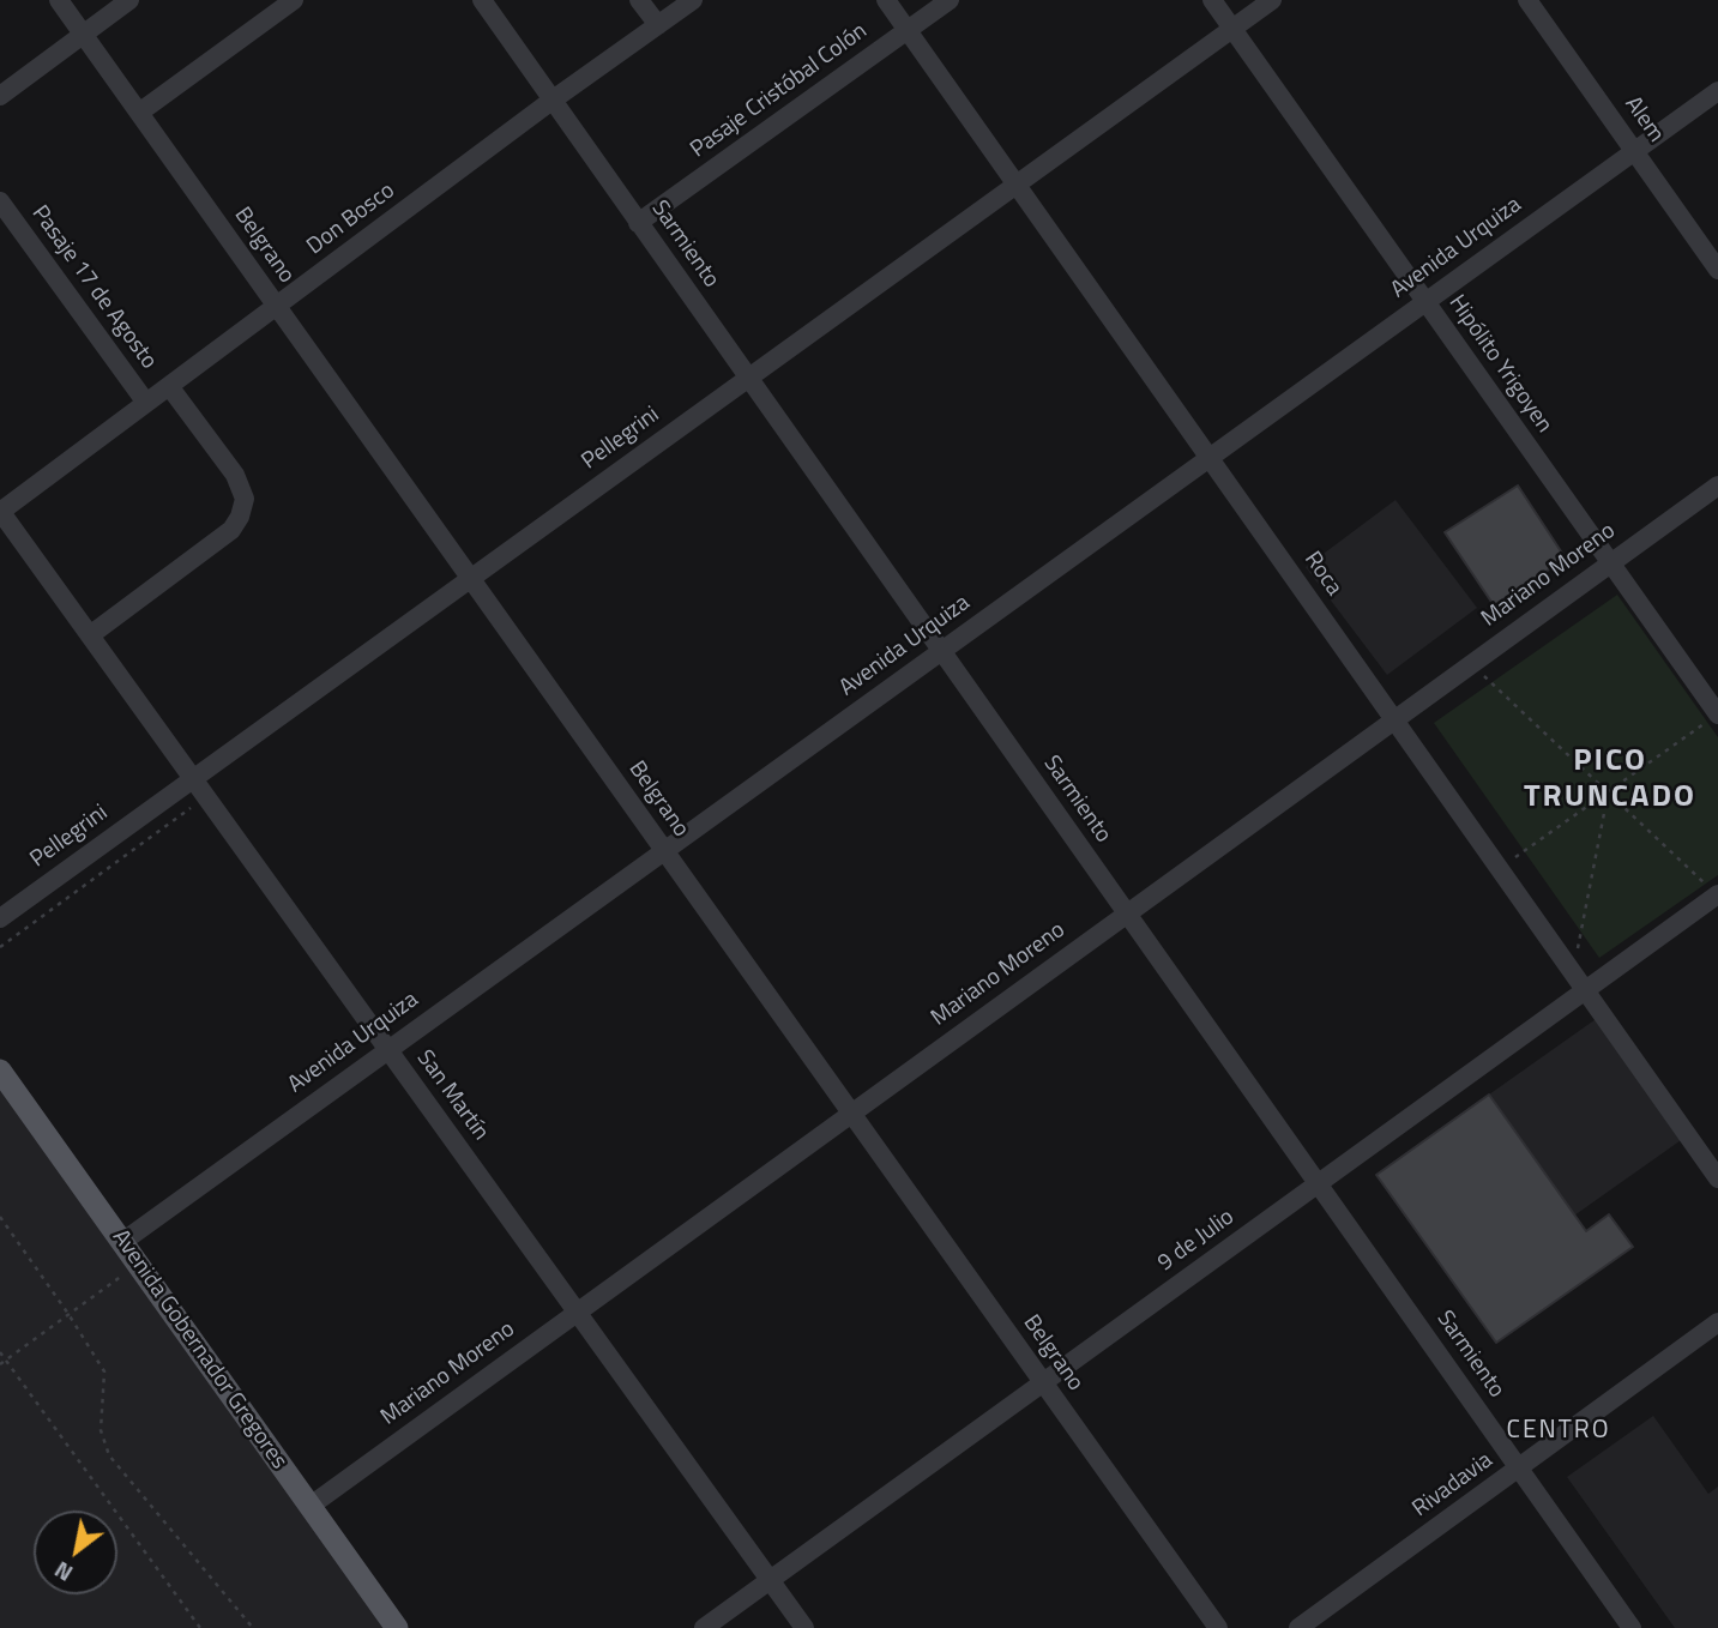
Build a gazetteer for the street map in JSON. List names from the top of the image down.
{
  "streets": {
    "main road": ["Avenida Gobernador Gregores"],
    "street": [
      "Pasaje Cristóbal Colón",
      "Alem",
      "Don Bosco",
      "Sarmiento",
      "Belgrano",
      "Avenida Urquiza",
      "Pasaje 17 de Agosto",
      "Hipólito Yrigoyen",
      "Pellegrini",
      "Roca",
      "Mariano Moreno",
      "San Martín",
      "9 de Julio",
      "Rivadavia"
    ]
  },
  "crossings": [
    ["Pasaje Cristóbal Colón", "Sarmiento"],
    ["Pasaje Cristóbal Colón", "Roca"],
    ["Alem", "Avenida Urquiza"],
    ["Don Bosco", "Sarmiento"],
    ["Don Bosco", "Belgrano"],
    ["Don Bosco", "Pasaje 17 de Agosto"],
    ["Don Bosco", "San Martín"],
    ["Sarmiento", "Avenida Urquiza"],
    ["Sarmiento", "Pellegrini"],
    ["Sarmiento", "Mariano Moreno"],
    ["Sarmiento", "9 de Julio"],
    ["Sarmiento", "Rivadavia"],
    ["Belgrano", "Avenida Urquiza"],
    ["Belgrano", "Pellegrini"],
    ["Belgrano", "Mariano Moreno"],
    ["Belgrano", "9 de Julio"],
    ["Avenida Urquiza", "Hipólito Yrigoyen"],
    ["Avenida Urquiza", "Roca"],
    ["Avenida Urquiza", "San Martín"],
    ["Avenida Urquiza", "Avenida Gobernador Gregores"],
    ["Hipólito Yrigoyen", "Pellegrini"],
    ["Hipólito Yrigoyen", "Mariano Moreno"],
    ["Pellegrini", "Roca"],
    ["Pellegrini", "San Martín"],
    ["Roca", "Mariano Moreno"],
    ["Roca", "9 de Julio"],
    ["Mariano Moreno", "San Martín"],
    ["Mariano Moreno", "Avenida Gobernador Gregores"],
    ["San Martín", "9 de Julio"]
  ],
  "districts": ["PICO TRUNCADO", "CENTRO"],
  "north": "bottom left"
}
